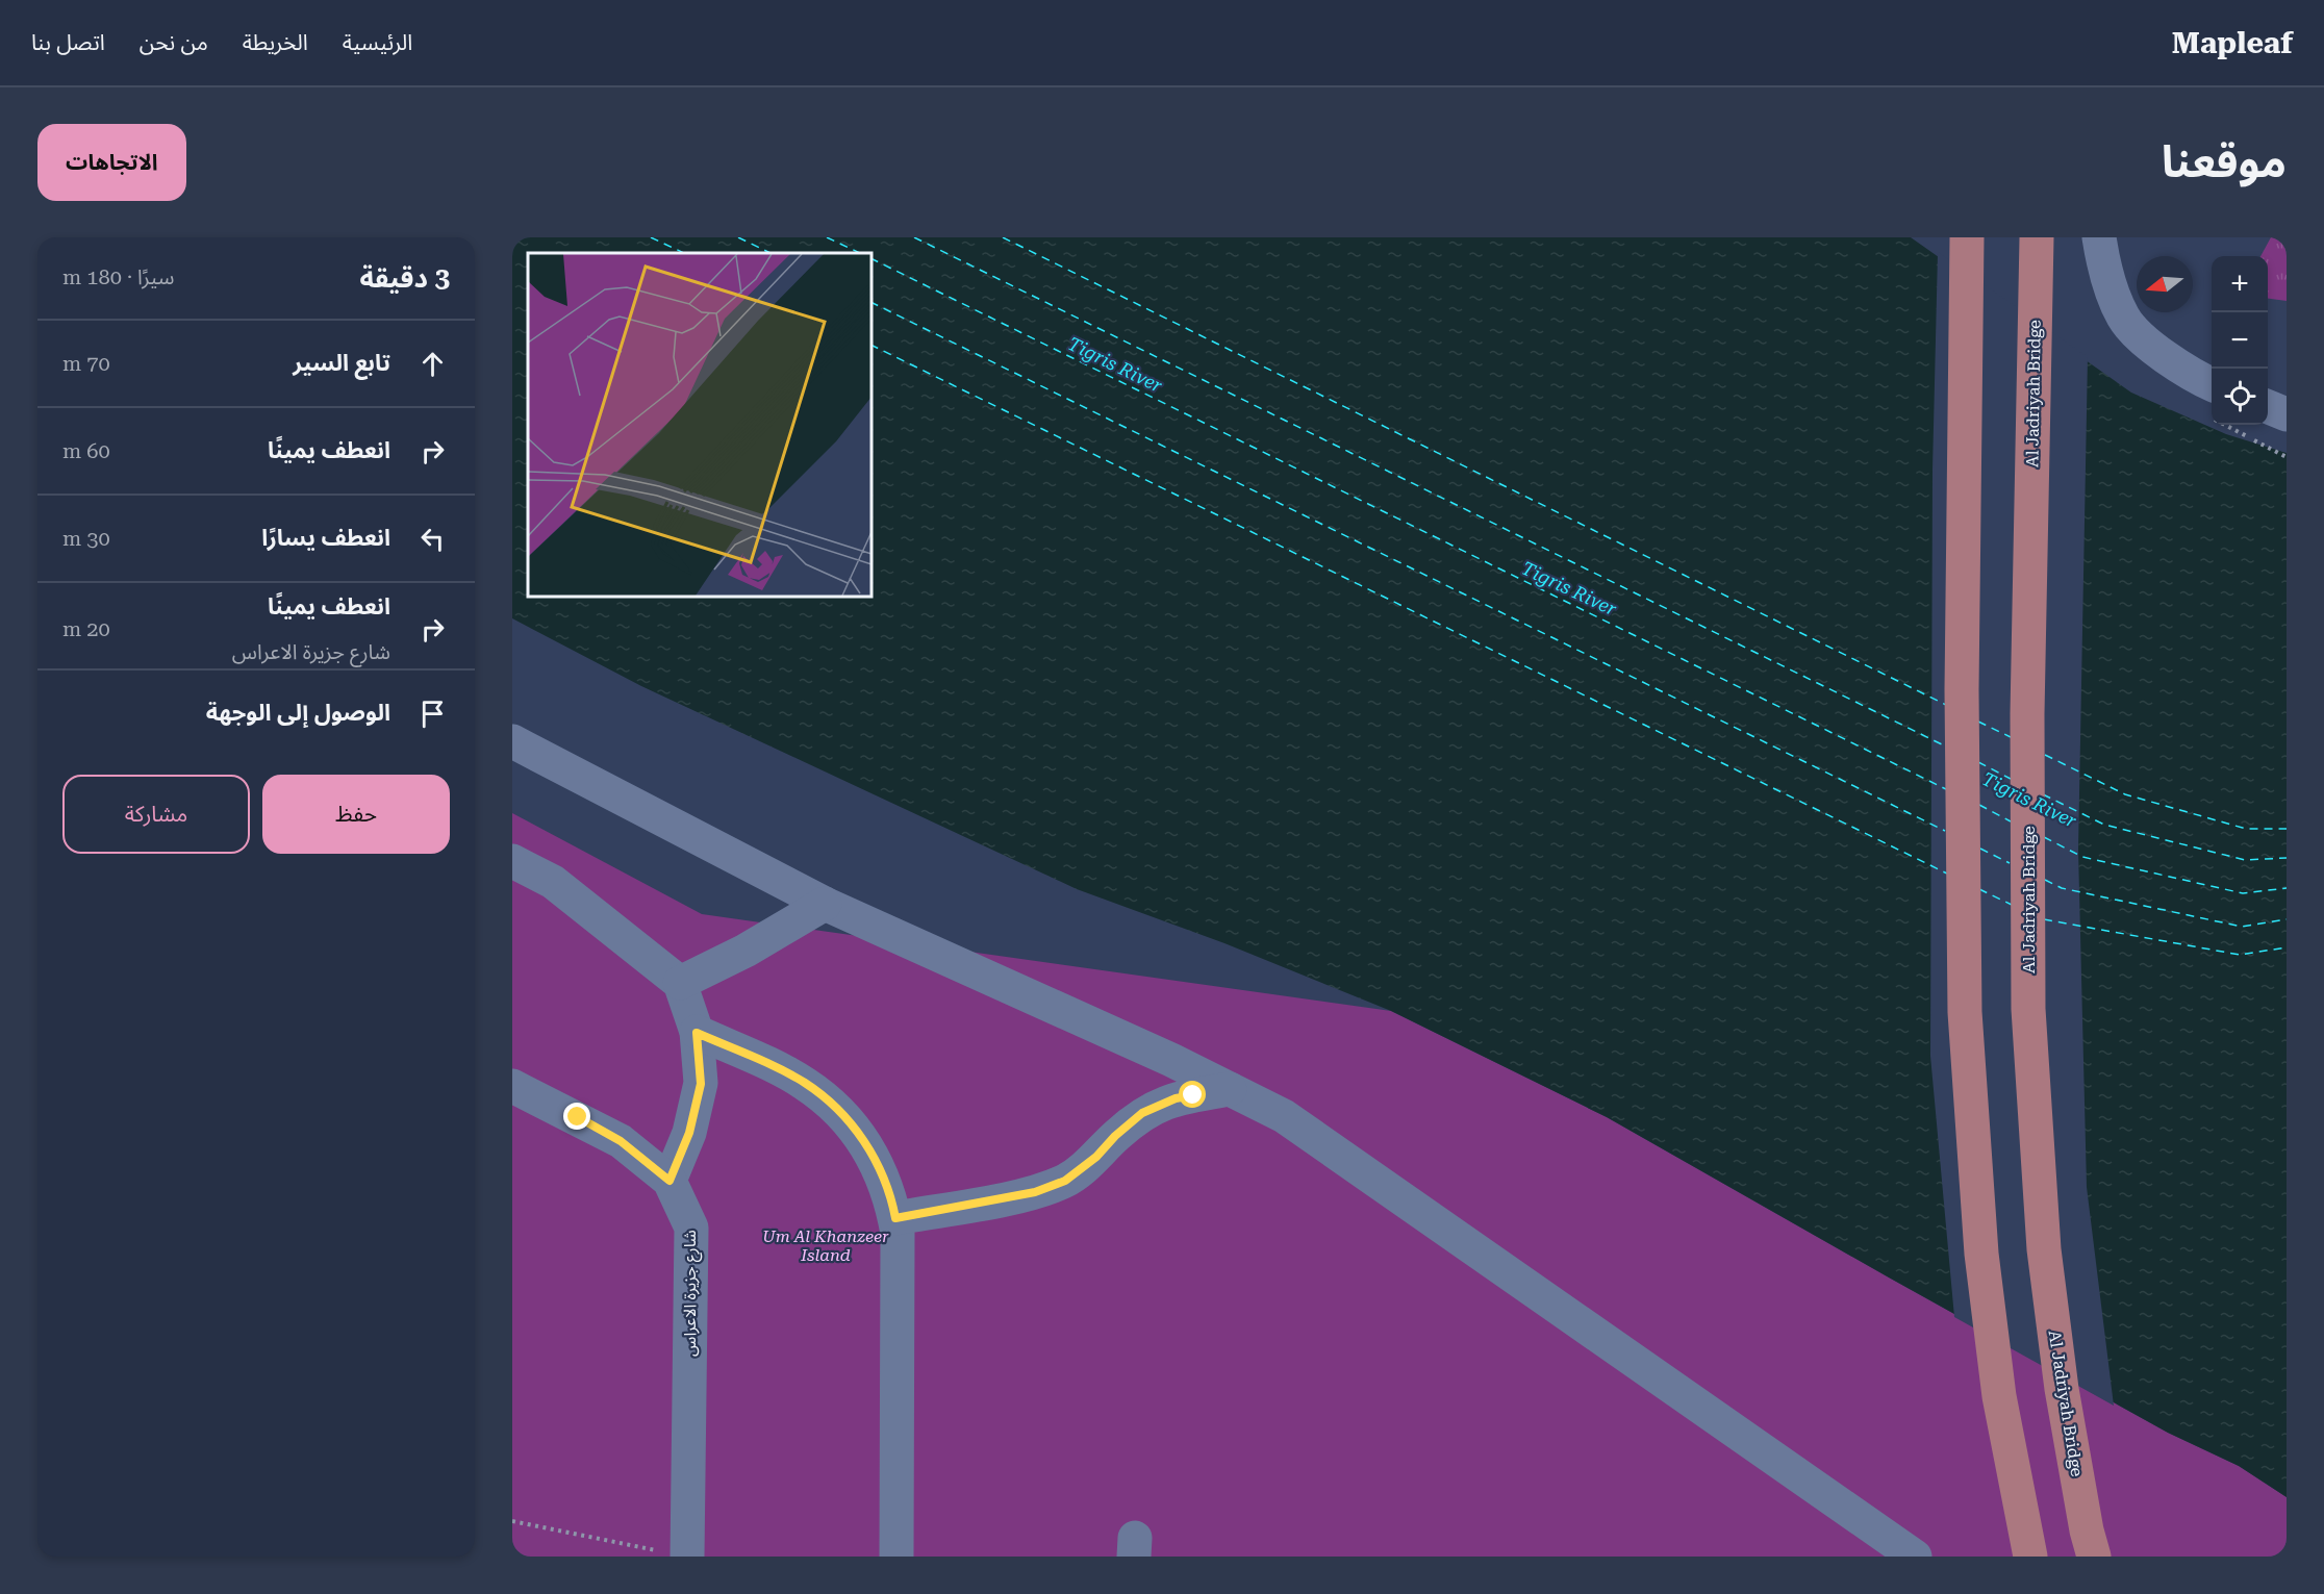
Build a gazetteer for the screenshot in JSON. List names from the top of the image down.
{
  "streets": {
    "main road": ["Al Jadriyah Bridge"],
    "street": ["شارع جزيرة الاعراس"]
  },
  "water": ["Tigris River"],
  "parks": ["Um Al Khanzeer Island"],
  "north": "left",
  "page": {
    "header": "Mapleaf",
    "nav": [
      "الرئيسية",
      "الخريطة",
      "من نحن",
      "اتصل بنا"
    ],
    "title": "موقعنا",
    "buttons": [
      "الاتجاهات",
      ["حفظ", "مشاركة"]
    ],
    "heading": ["3 دقيقة", "سيرًا · 180 m"],
    "map_buttons": ["+", "−"],
    "list": [
      ["تابع السير", "70 m"],
      ["انعطف يمينًا", "60 m"],
      ["انعطف يسارًا", "30 m"],
      ["انعطف يمينًا", "شارع جزيرة الاعراس", "20 m"],
      "الوصول إلى الوجهة"
    ]
  }
}
